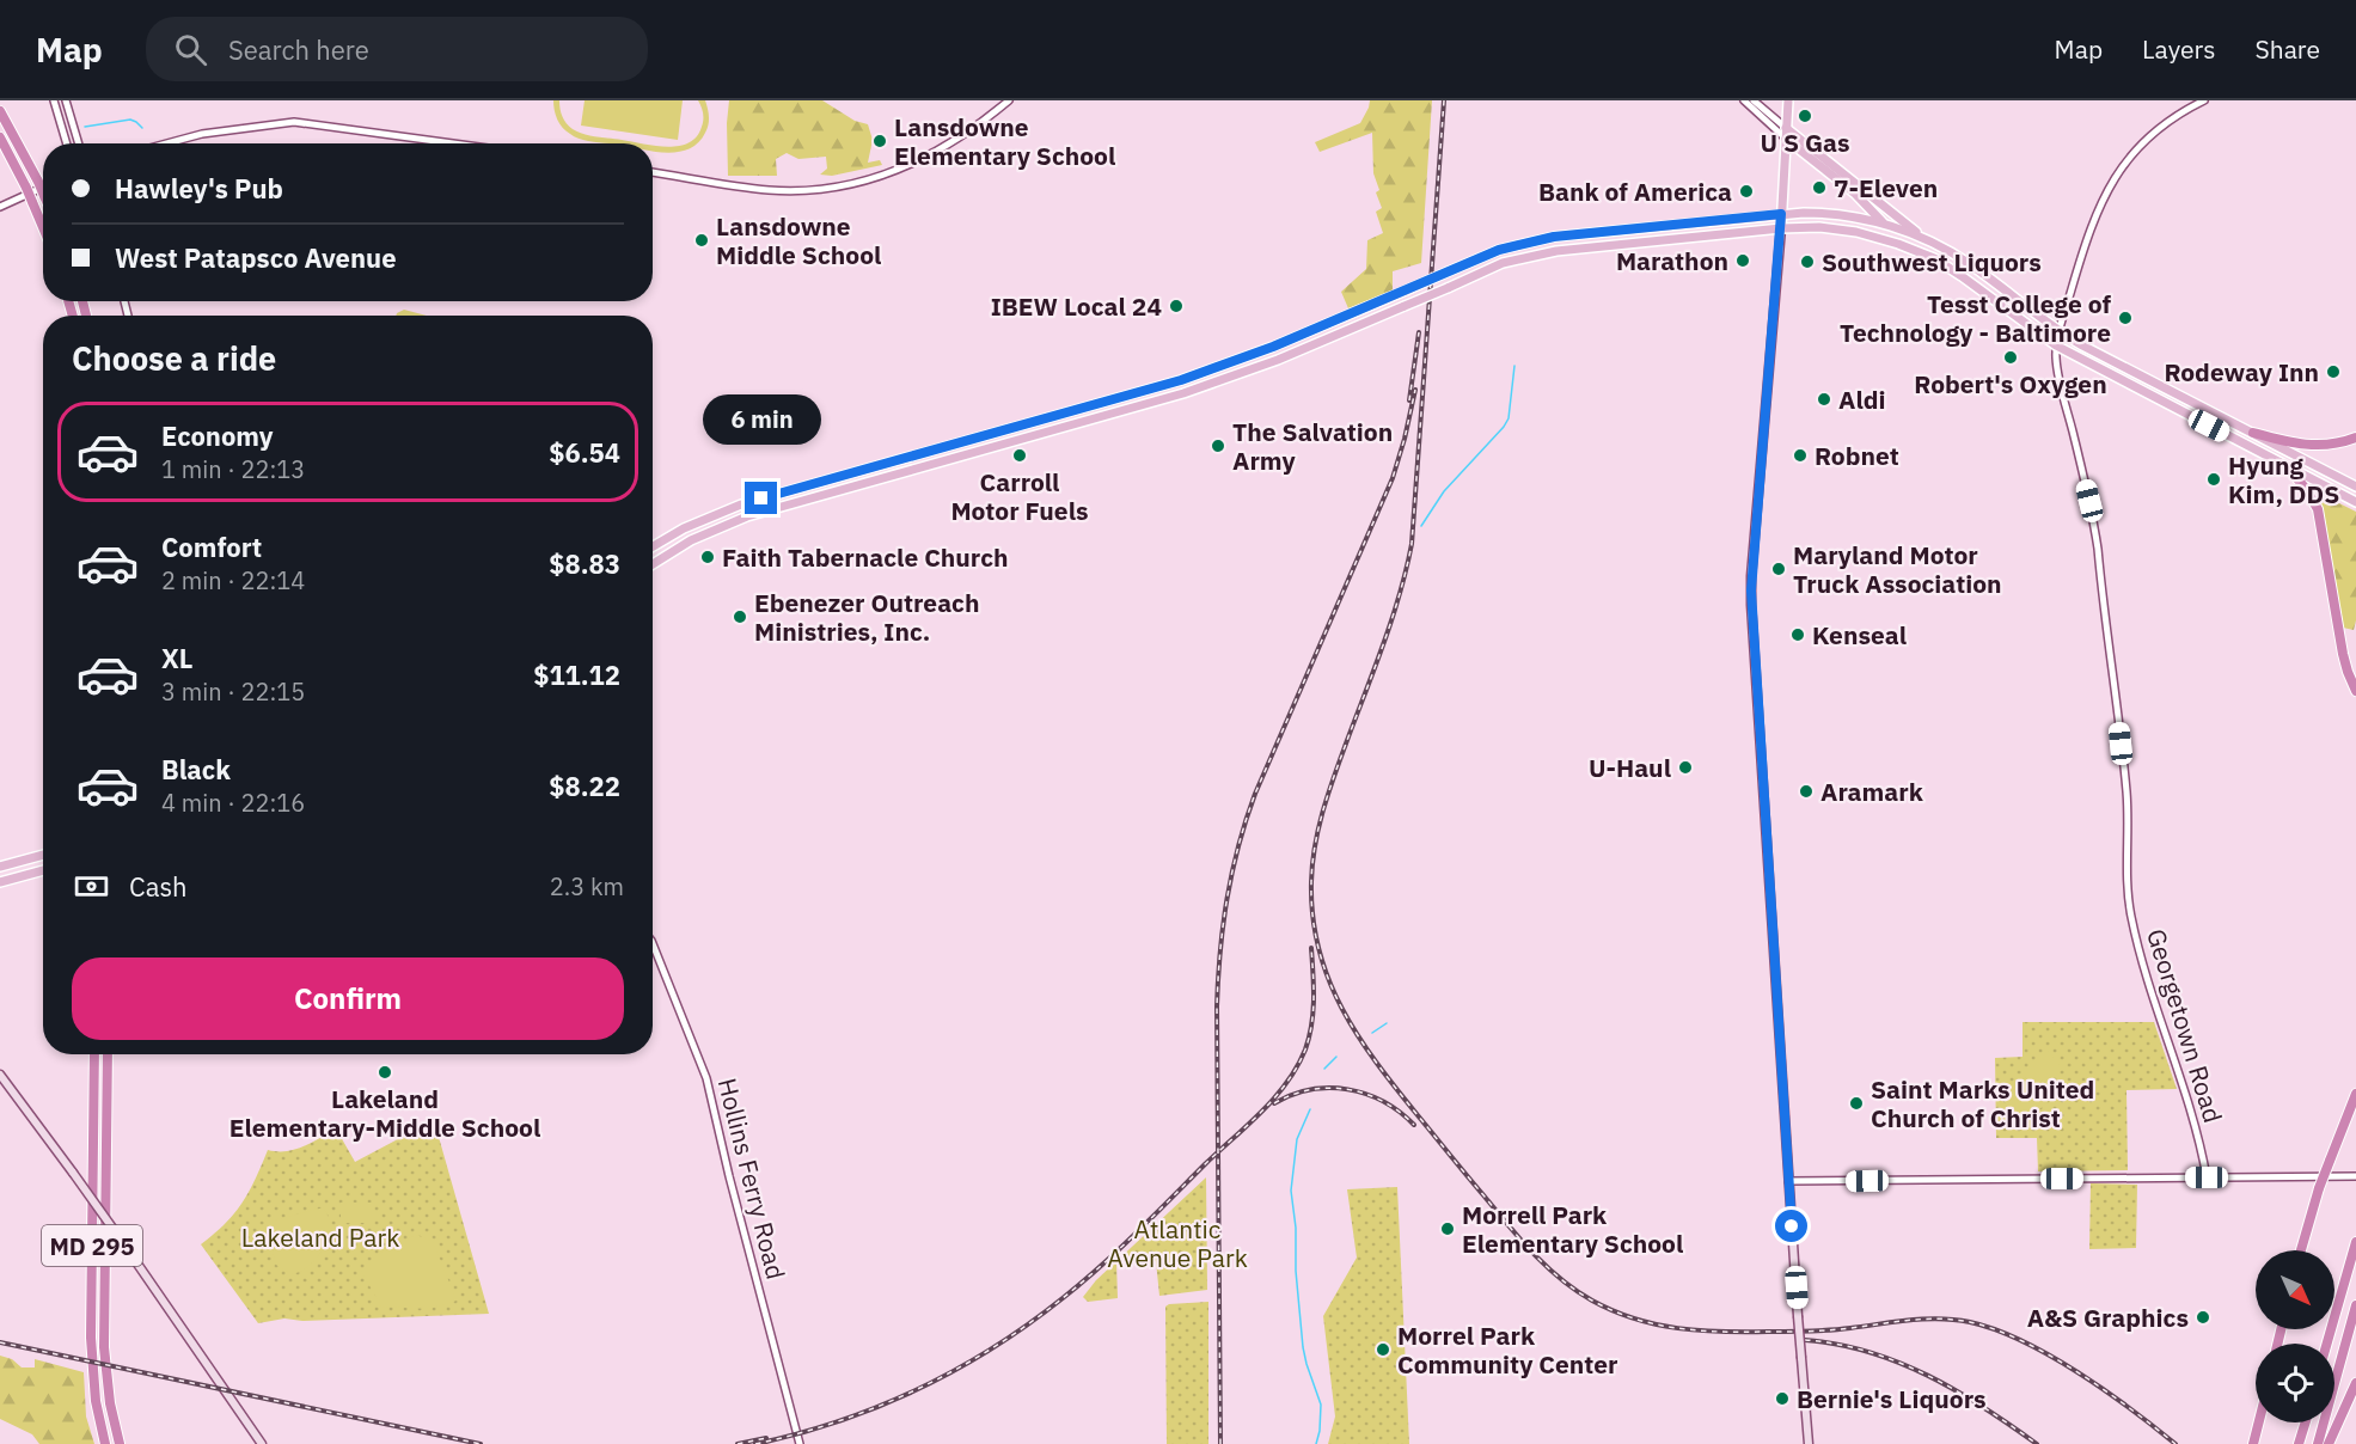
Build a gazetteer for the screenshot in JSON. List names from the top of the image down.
{
  "streets": {
    "highway": ["MD 295"],
    "street": ["Georgetown Road", "Hollins Ferry Road"]
  },
  "parks": ["Atlantic Avenue Park", "Lakeland Park"],
  "places": [
    "U S Gas",
    "Lansdowne Elementary School",
    "7-Eleven",
    "Bank of America",
    "Lansdowne Middle School",
    "Marathon",
    "Southwest Liquors",
    "IBEW Local 24",
    "Tesst College of Technology - Baltimore",
    "Robert's Oxygen",
    "Rodeway Inn",
    "Aldi",
    "The Salvation Army",
    "Carroll Motor Fuels",
    "Robnet",
    "Hyung Kim, DDS",
    "Faith Tabernacle Church",
    "Maryland Motor Truck Association",
    "Ebenezer Outreach Ministries, Inc.",
    "Kenseal",
    "U-Haul",
    "Aramark",
    "Lakeland Elementary-Middle School",
    "Saint Marks United Church of Christ",
    "Morrell Park Elementary School",
    "A&S Graphics",
    "Morrel Park Community Center",
    "Bernie's Liquors"
  ],
  "north": "bottom right",
  "page": {
    "header": "Map",
    "search": "Search here",
    "nav": ["Map", "Layers", "Share"],
    "banner": ["Hawley's Pub", "West Patapsco Avenue"],
    "heading": "Choose a ride",
    "bubble": "6 min",
    "list": [
      {
        "name": "Economy",
        "note": "1 min · 22:13",
        "value": "$6.54"
      },
      {
        "name": "Comfort",
        "note": "2 min · 22:14",
        "value": "$8.83"
      },
      {
        "name": "XL",
        "note": "3 min · 22:15",
        "value": "$11.12"
      },
      {
        "name": "Black",
        "note": "4 min · 22:16",
        "value": "$8.22"
      }
    ],
    "pay": ["Cash", "2.3 km"],
    "buttons": "Confirm"
  }
}
